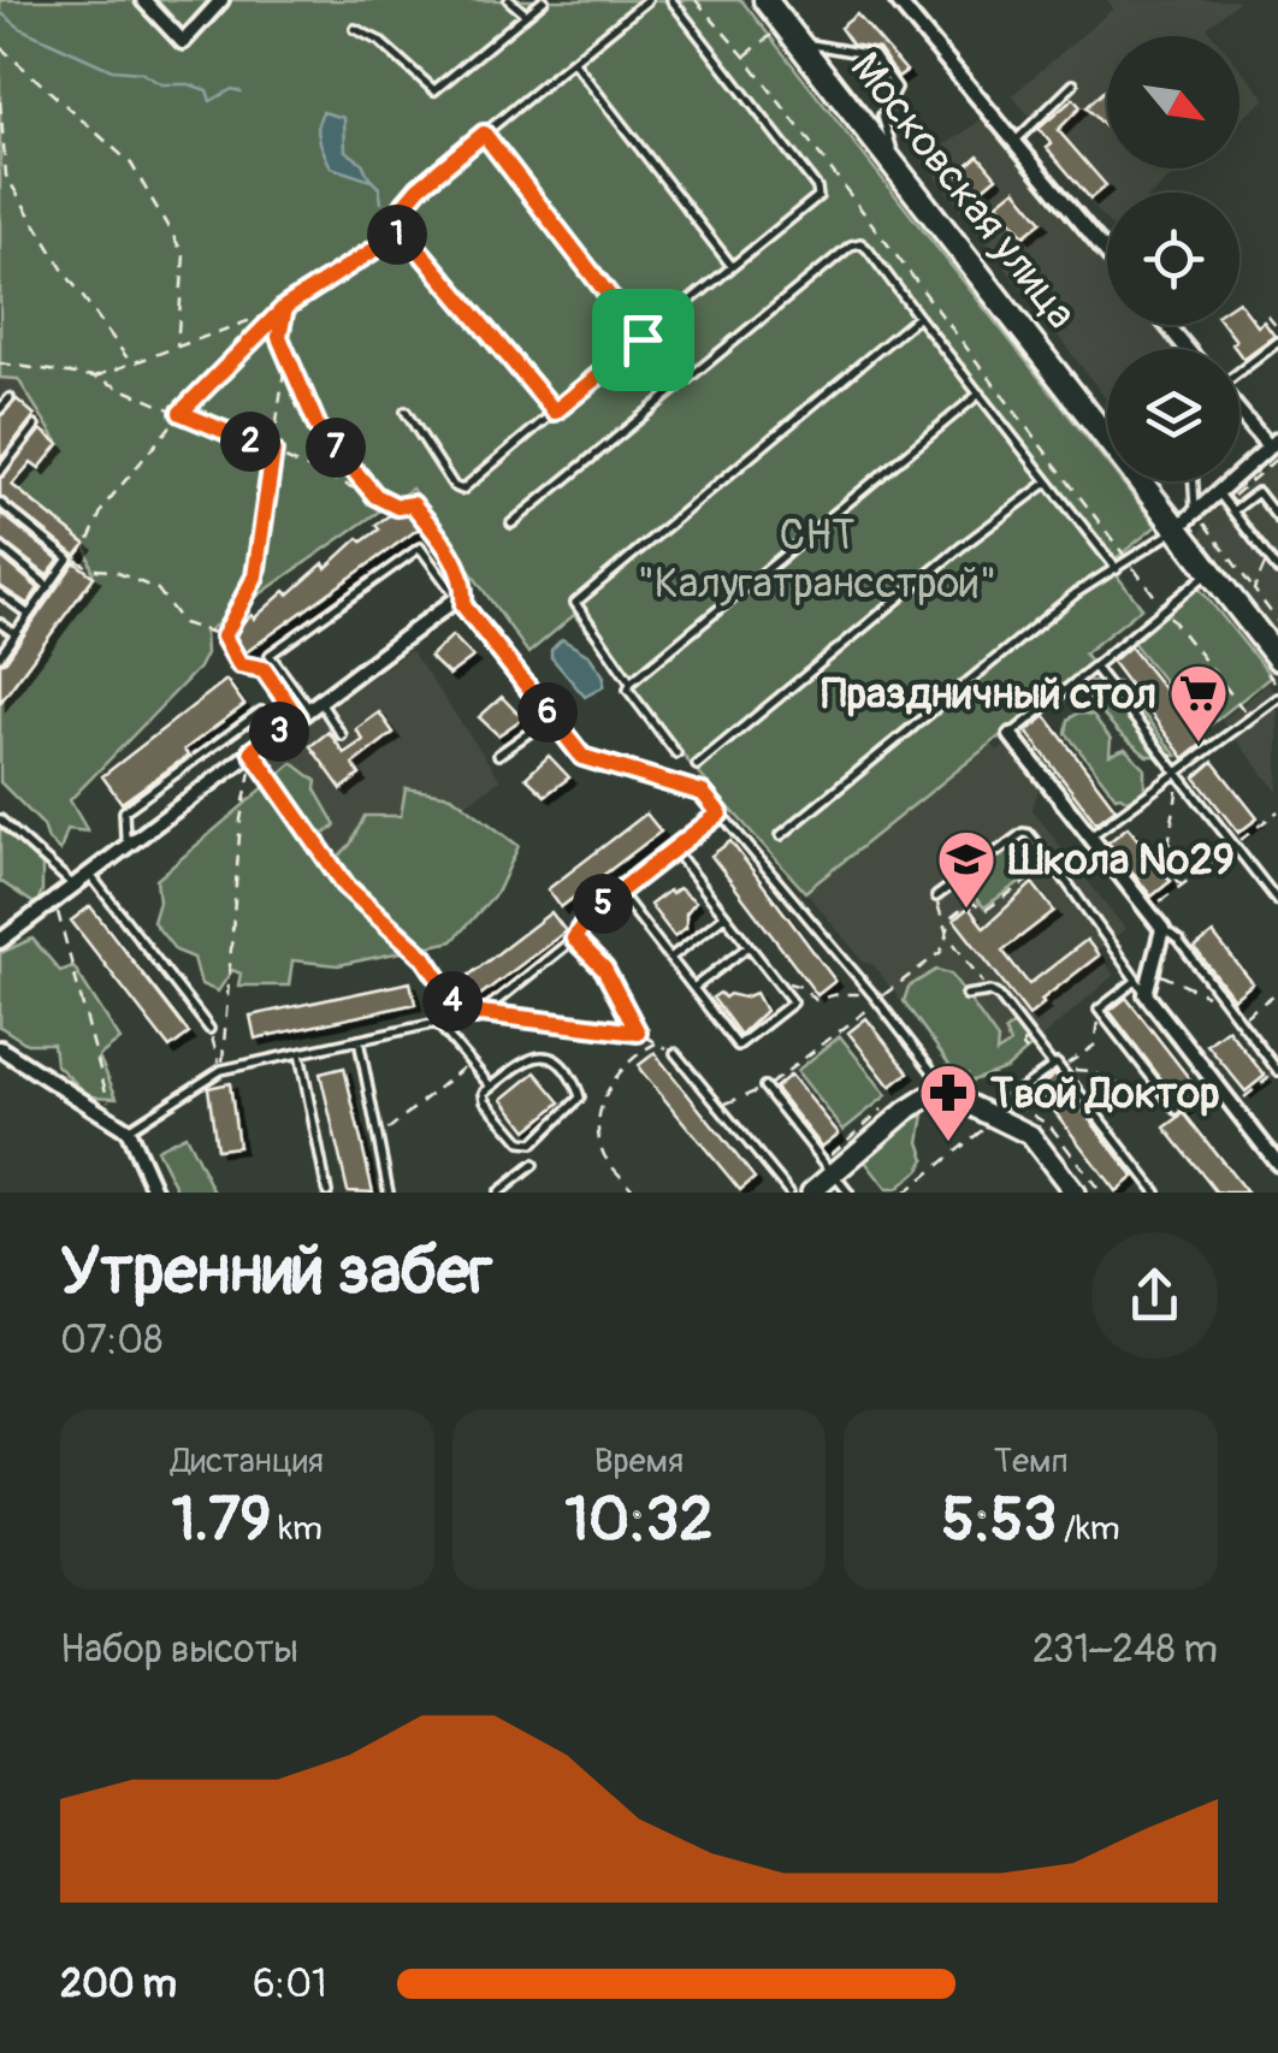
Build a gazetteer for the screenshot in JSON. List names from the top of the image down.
{
  "streets": {
    "main road": ["Московская улица"]
  },
  "parks": ["СНТ \"Калугатрансстрой\""],
  "places": {
    "supermarket": ["Праздничный стол"],
    "school or university": ["Школа №29"],
    "pharmacy": ["Твой Доктор"]
  },
  "north": "bottom right",
  "page": {
    "pins": [
      "1",
      "2",
      "7",
      "6",
      "3",
      "5",
      "4"
    ],
    "heading": ["Утренний забег", "07:08"],
    "stats": [
      ["Дистанция", "1.79 km"],
      ["Время", "10:32"],
      ["Темп", "5:53 /km"]
    ],
    "chart": ["Набор высоты", "231–248 m"],
    "list": [
      {
        "name": "200 m",
        "note": "6:01"
      }
    ]
  }
}
